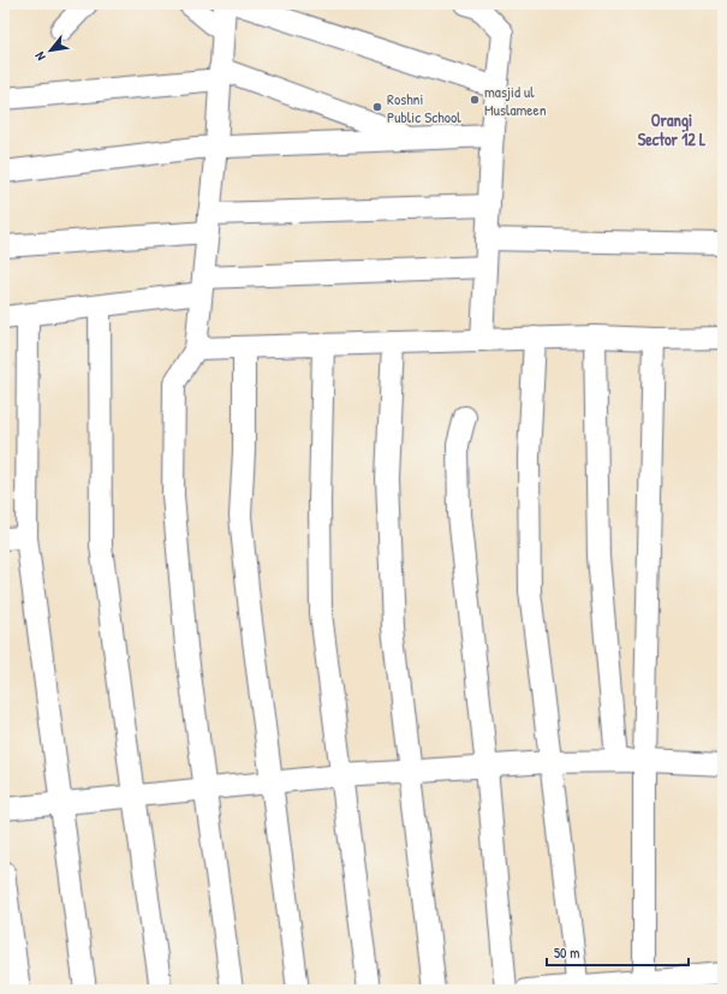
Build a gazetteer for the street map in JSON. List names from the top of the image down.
{
  "districts": ["Orangi Sector 12 L"],
  "places": ["masjid ul Muslameen", "Roshni Public School"],
  "scale_bar": "50 m",
  "north": "bottom left"
}
